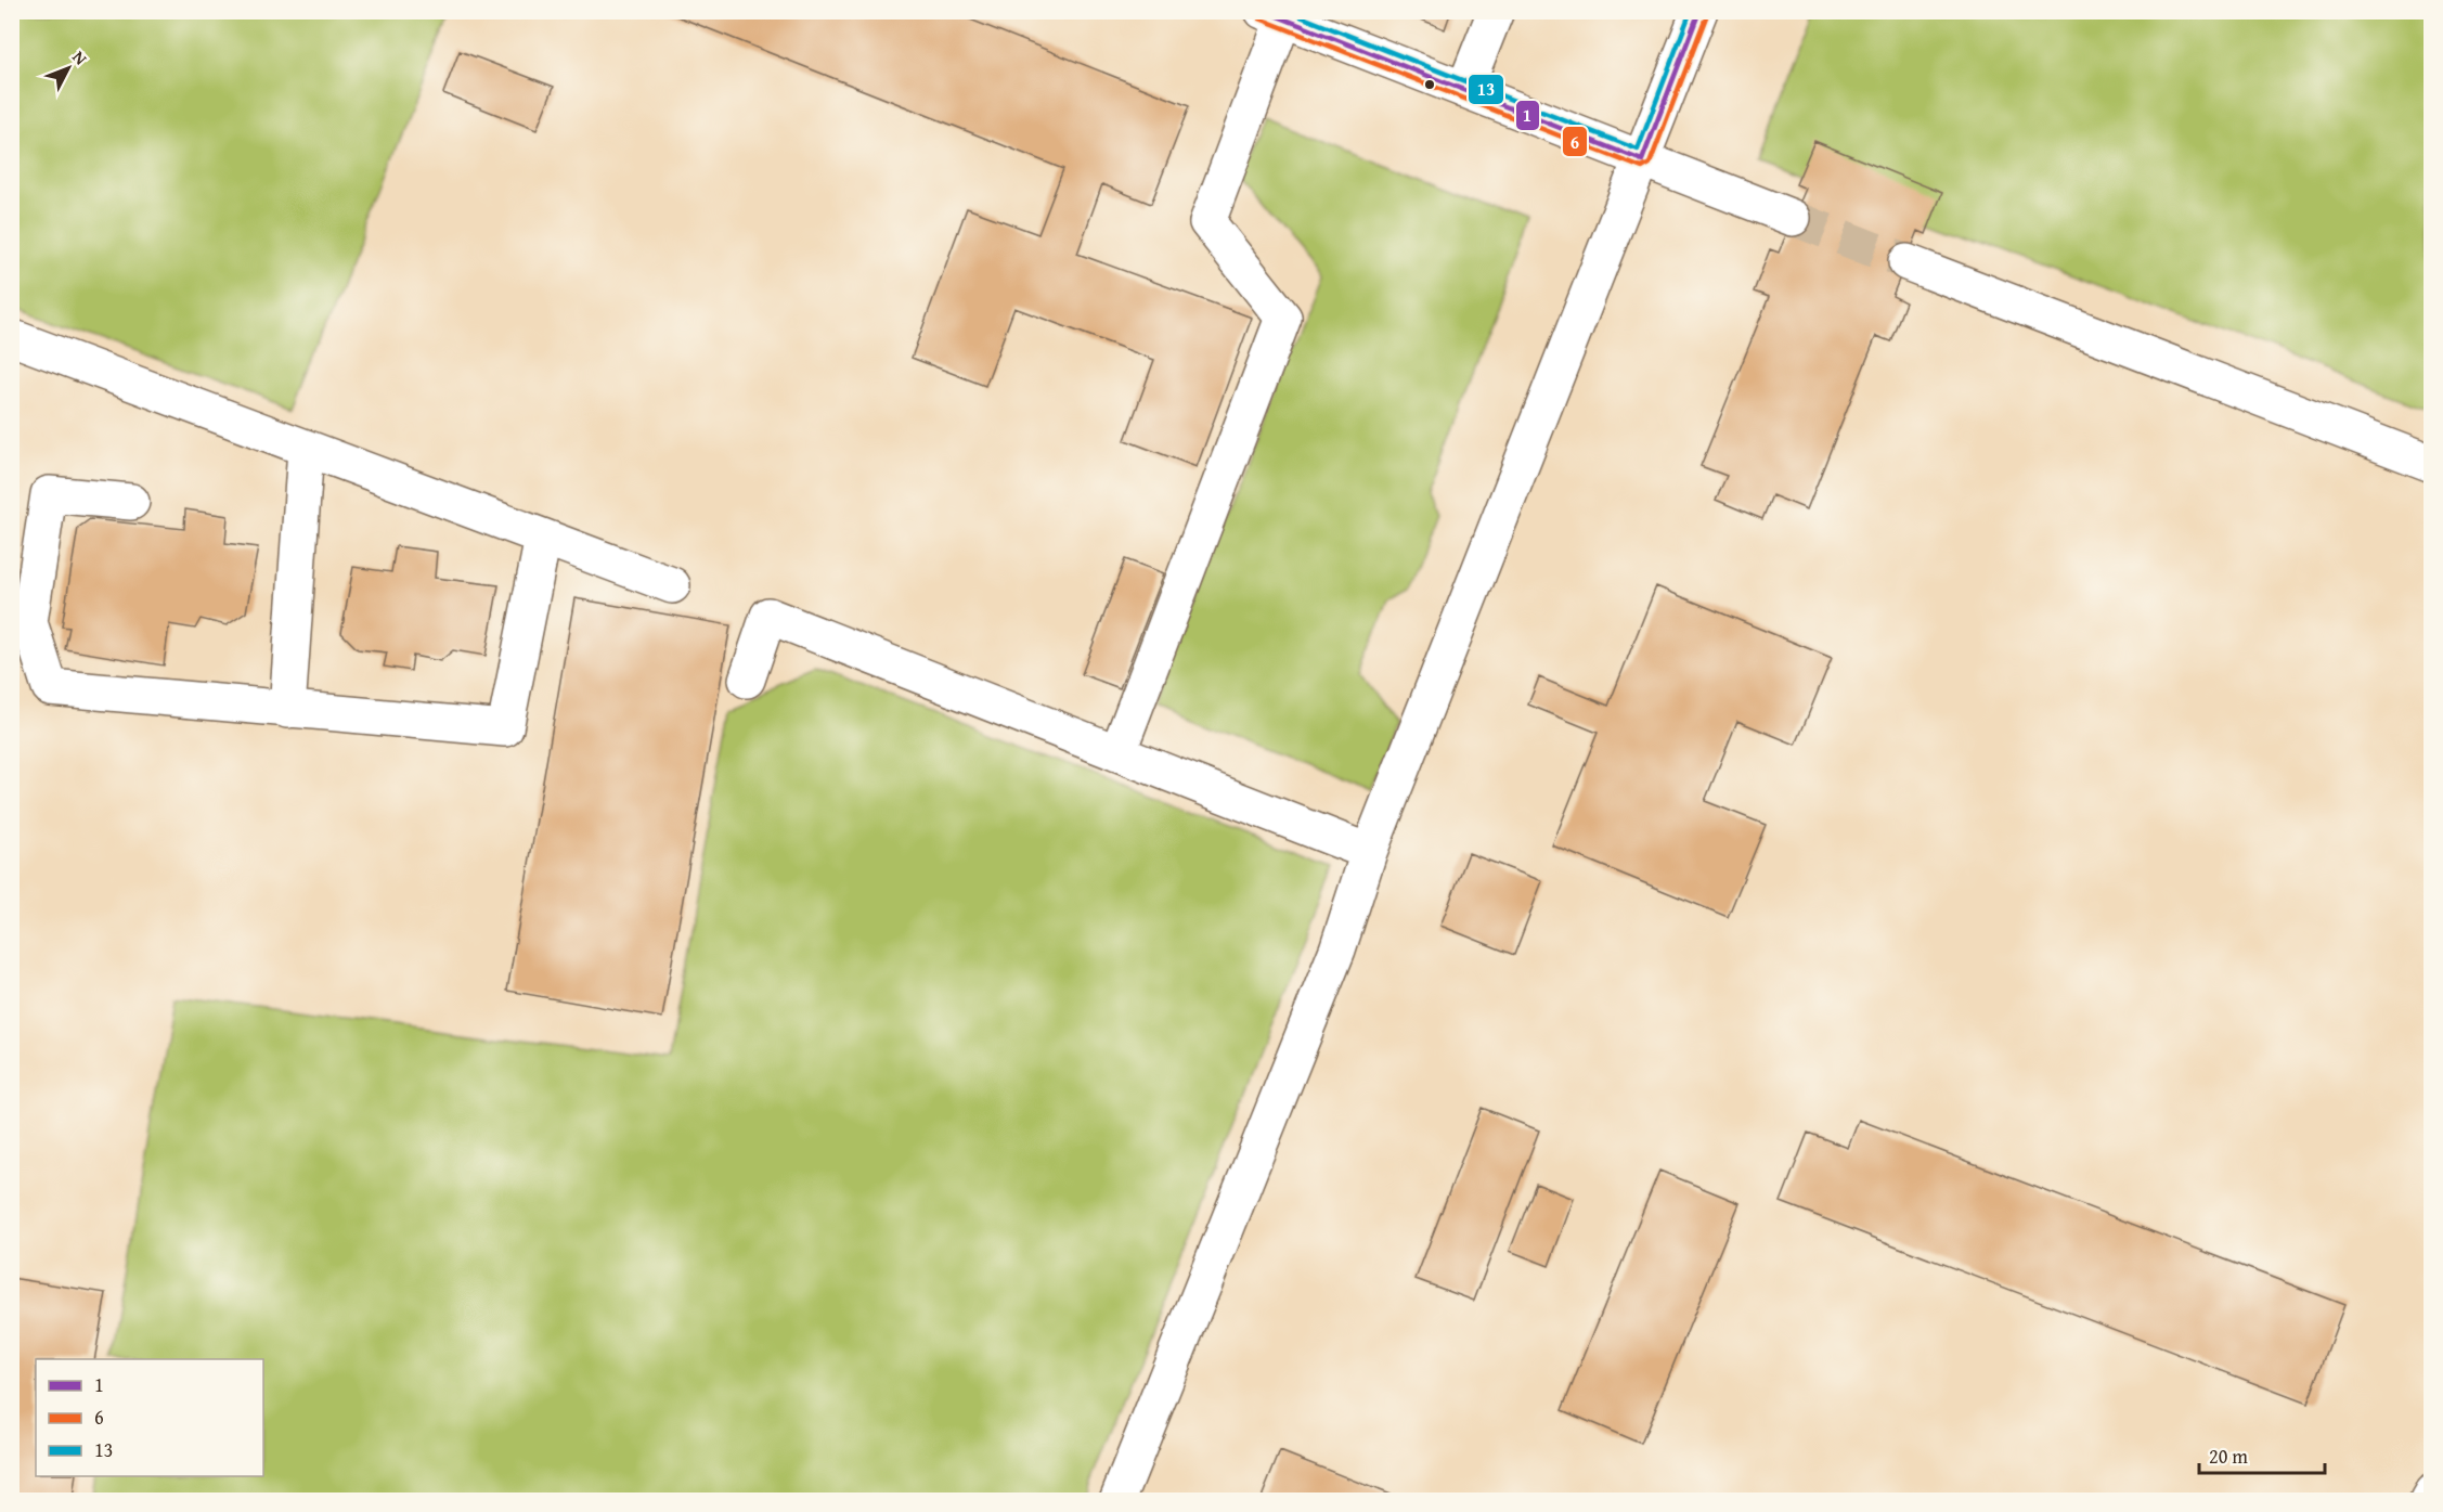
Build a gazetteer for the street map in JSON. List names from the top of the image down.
{
  "lines": ["transit line 1", "transit line 13", "transit line 6"],
  "legend": ["1", "6", "13"],
  "scale_bar": "20 m",
  "north": "top right"
}
